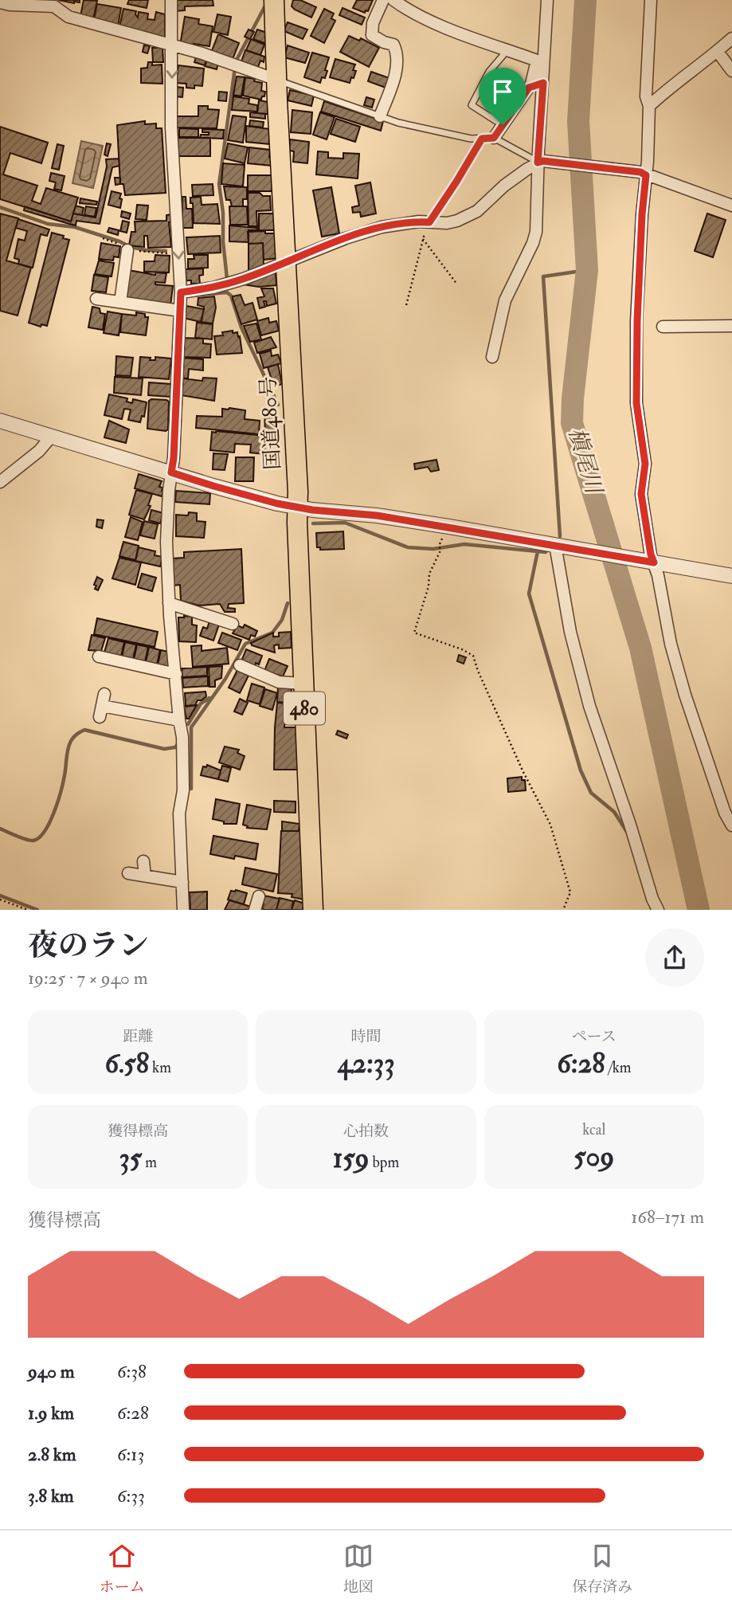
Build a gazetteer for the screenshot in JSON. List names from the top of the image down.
{
  "streets": {
    "highway": ["国道480号", "480"]
  },
  "water": ["槇尾川"],
  "page": {
    "heading": ["夜のラン", "19:25 · 7 × 940 m"],
    "stats": [
      ["距離", "6.58 km"],
      ["時間", "42:33"],
      ["ペース", "6:28 /km"],
      ["獲得標高", "35 m"],
      ["心拍数", "159 bpm"],
      ["kcal", "509"]
    ],
    "chart": ["獲得標高", "168–171 m"],
    "list": [
      {
        "name": "940 m",
        "note": "6:38"
      },
      {
        "name": "1.9 km",
        "note": "6:28"
      },
      {
        "name": "2.8 km",
        "note": "6:13"
      },
      {
        "name": "3.8 km",
        "note": "6:33"
      }
    ],
    "tabs": ["ホーム", "地図", "保存済み"]
  }
}
